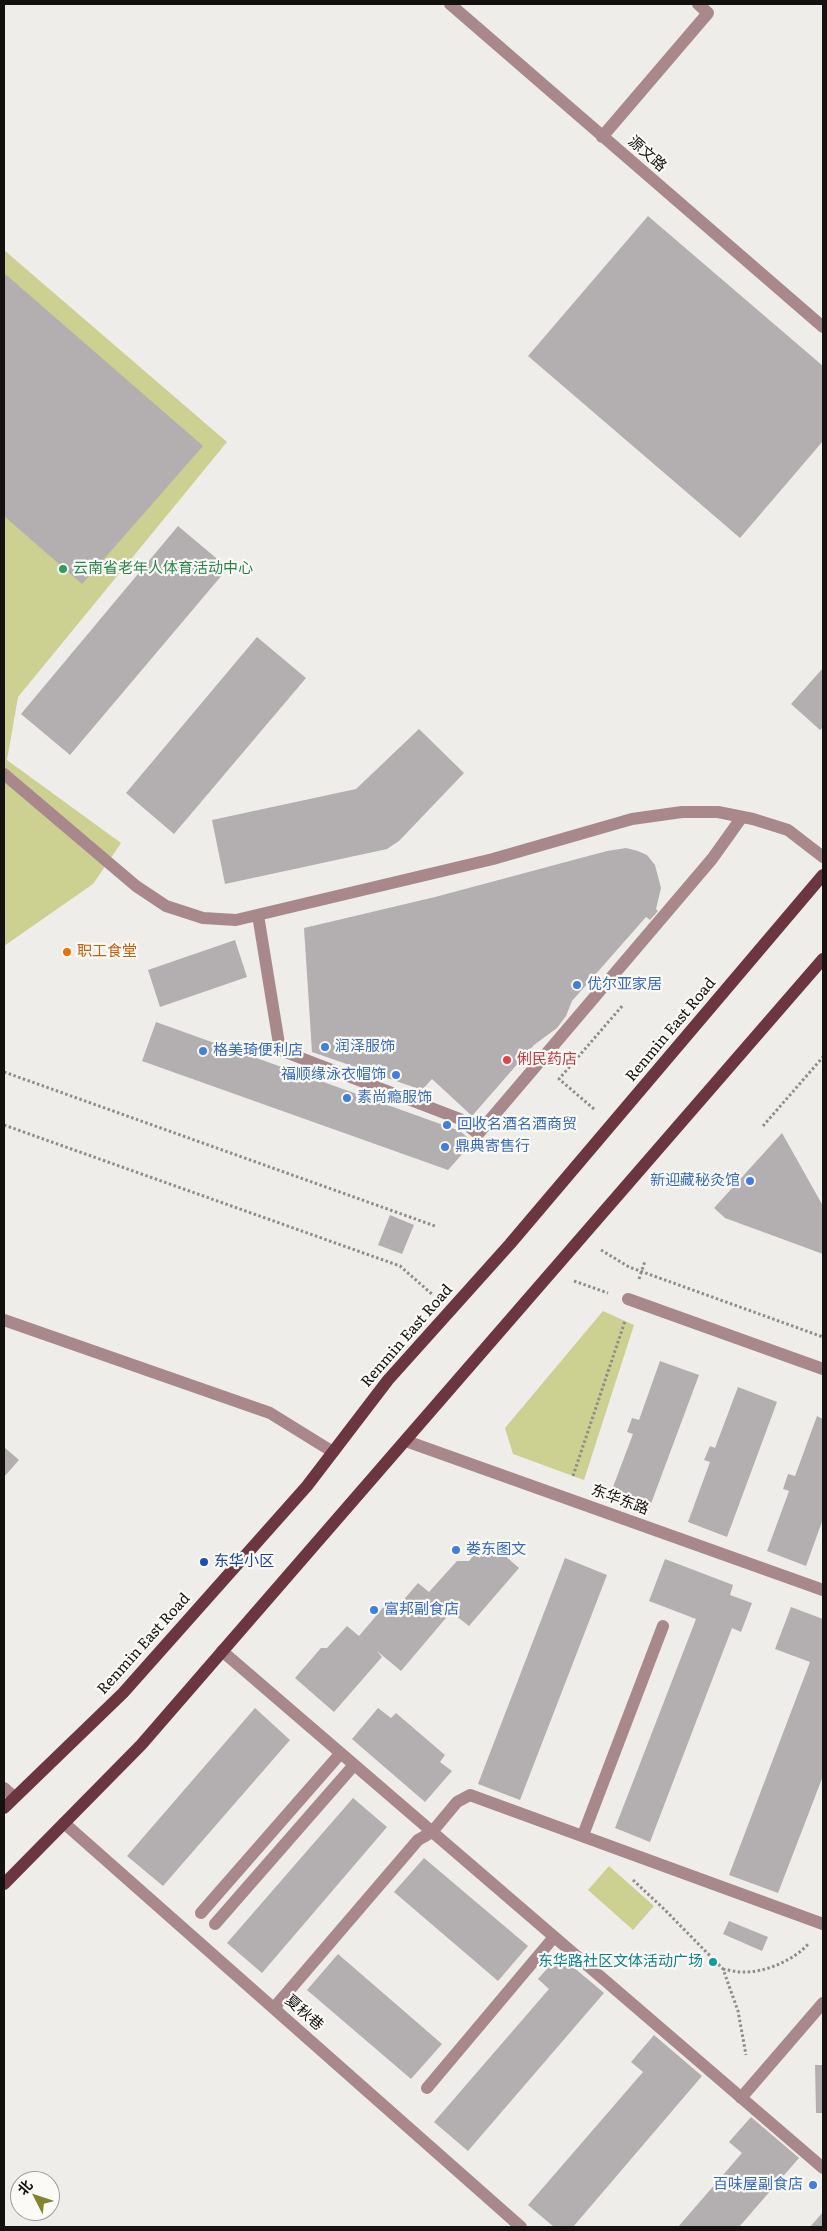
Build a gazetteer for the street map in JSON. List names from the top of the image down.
{
  "streets": {
    "main road": ["Renmin East Road"],
    "street": ["源文路", "东华东路", "夏秋巷"]
  },
  "places": [
    "云南省老年人体育活动中心",
    "职工食堂",
    "优尔亚家居",
    "润泽服饰",
    "格美琦便利店",
    "俐民药店",
    "福顺缘泳衣帽饰",
    "素尚瘾服饰",
    "回收名酒名酒商贸",
    "鼎典寄售行",
    "新迎藏秘灸馆",
    "娄东图文",
    "东华小区",
    "富邦副食店",
    "东华路社区文体活动广场",
    "百味屋副食店"
  ],
  "north": "top left"
}
